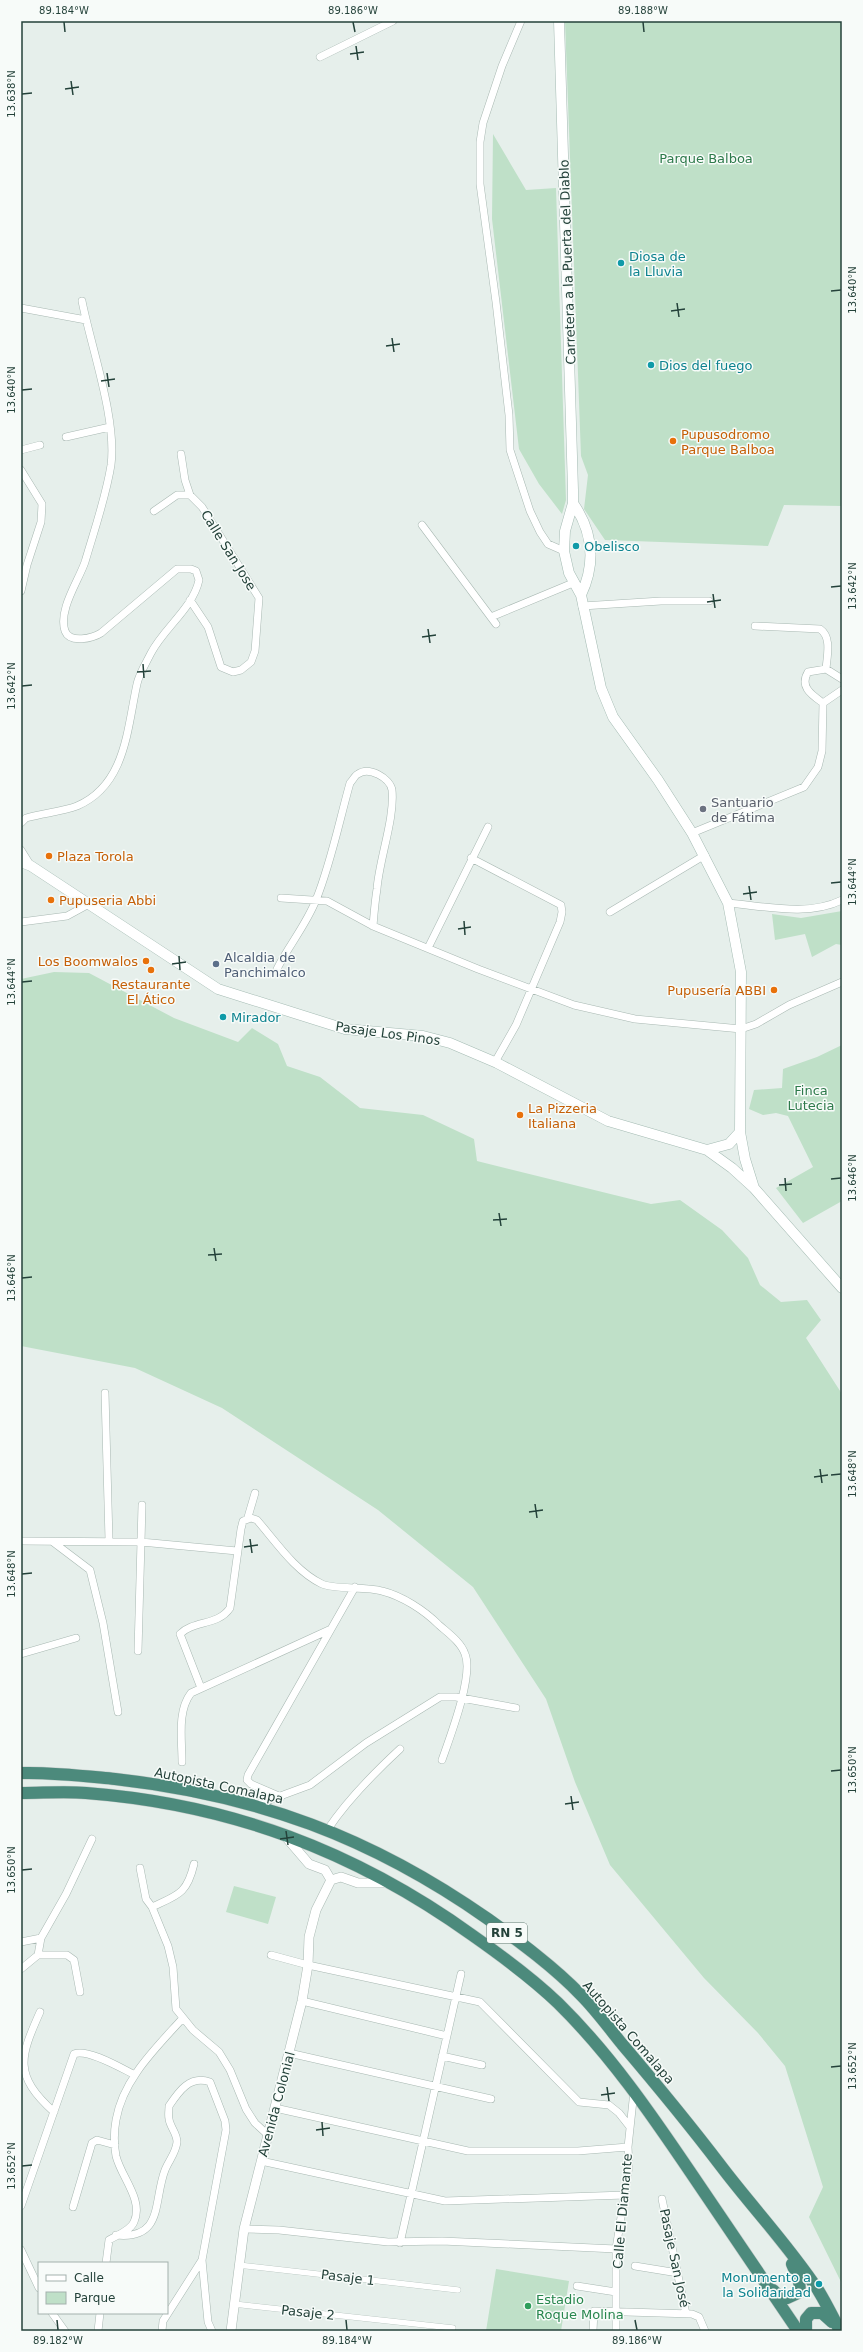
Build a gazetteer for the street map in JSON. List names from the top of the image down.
{
  "streets": {
    "highway": ["Autopista Comalapa", "RN 5"],
    "main road": ["Carretera a la Puerta del Diablo", "Pasaje Los Pinos"],
    "street": [
      "Calle San Jose",
      "Avenida Colonial",
      "Calle El Diamante",
      "Pasaje San José",
      "Pasaje 1",
      "Pasaje 2"
    ]
  },
  "crossings": [
    ["Carretera a la Puerta del Diablo", "Pasaje Los Pinos"],
    ["RN 5", "Calle El Diamante"],
    ["Avenida Colonial", "Pasaje 1"],
    ["Avenida Colonial", "Pasaje 2"]
  ],
  "parks": ["Parque Balboa", "Finca Lutecia"],
  "places": [
    "Diosa de la Lluvia",
    "Dios del fuego",
    "Pupusodromo Parque Balboa",
    "Obelisco",
    "Santuario de Fátima",
    "Plaza Torola",
    "Pupuseria Abbi",
    "Los Boomwalos",
    "Alcaldia de Panchimalco",
    "Restaurante El Ático",
    "Pupusería ABBI",
    "Mirador",
    "La Pizzeria Italiana",
    "Monumento a la Solidaridad",
    "Estadio Roque Molina"
  ],
  "legend": ["Calle", "Parque"],
  "coordinates": [
    "89.184°W",
    "89.186°W",
    "89.188°W",
    "13.638°N",
    "13.640°N",
    "13.642°N",
    "13.644°N",
    "13.646°N",
    "13.648°N",
    "13.650°N",
    "13.652°N",
    "89.182°W"
  ]
}
